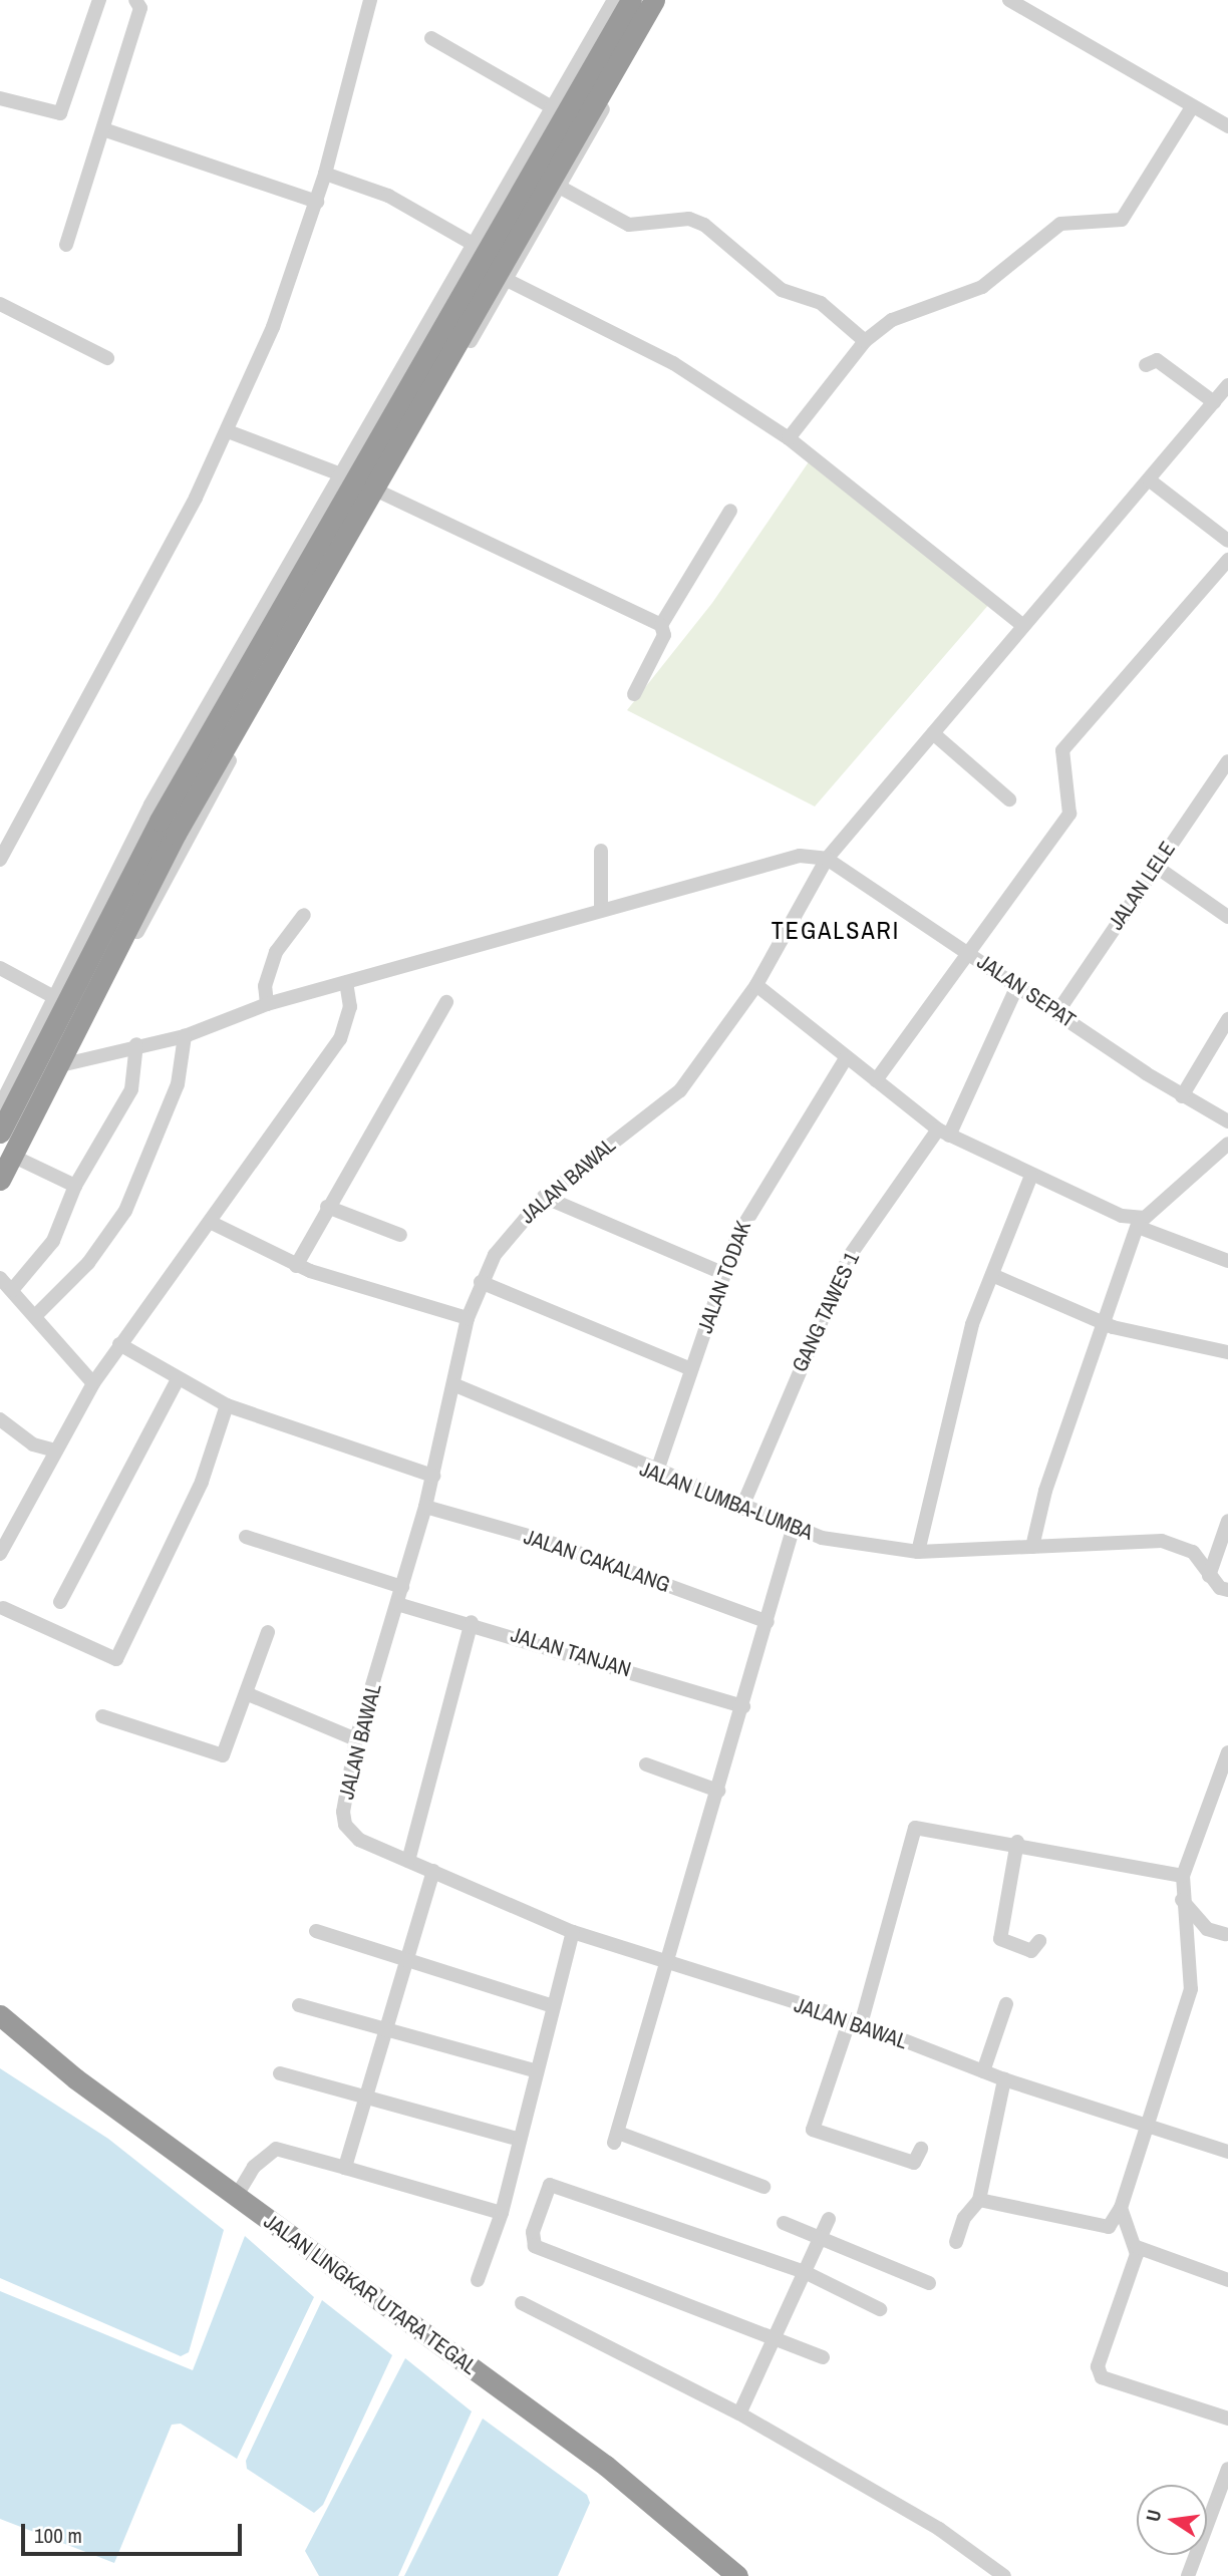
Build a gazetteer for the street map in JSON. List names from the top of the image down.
{
  "streets": {
    "highway": ["JALAN LINGKAR UTARA TEGAL"],
    "street": [
      "JALAN LELE",
      "JALAN SEPAT",
      "JALAN BAWAL",
      "JALAN TODAK",
      "GANG TAWES 1",
      "JALAN LUMBA-LUMBA",
      "JALAN CAKALANG",
      "JALAN TANJAN"
    ]
  },
  "crossings": [
    ["JALAN LELE", "JALAN SEPAT"],
    ["JALAN SEPAT", "JALAN BAWAL"],
    ["JALAN SEPAT", "GANG TAWES 1"],
    ["JALAN BAWAL", "JALAN LUMBA-LUMBA"],
    ["JALAN BAWAL", "JALAN CAKALANG"],
    ["JALAN BAWAL", "JALAN TANJAN"],
    ["JALAN TODAK", "JALAN LUMBA-LUMBA"],
    ["GANG TAWES 1", "JALAN LUMBA-LUMBA"]
  ],
  "districts": ["TEGALSARI"],
  "scale_bar": "100 m",
  "north": "left"
}
